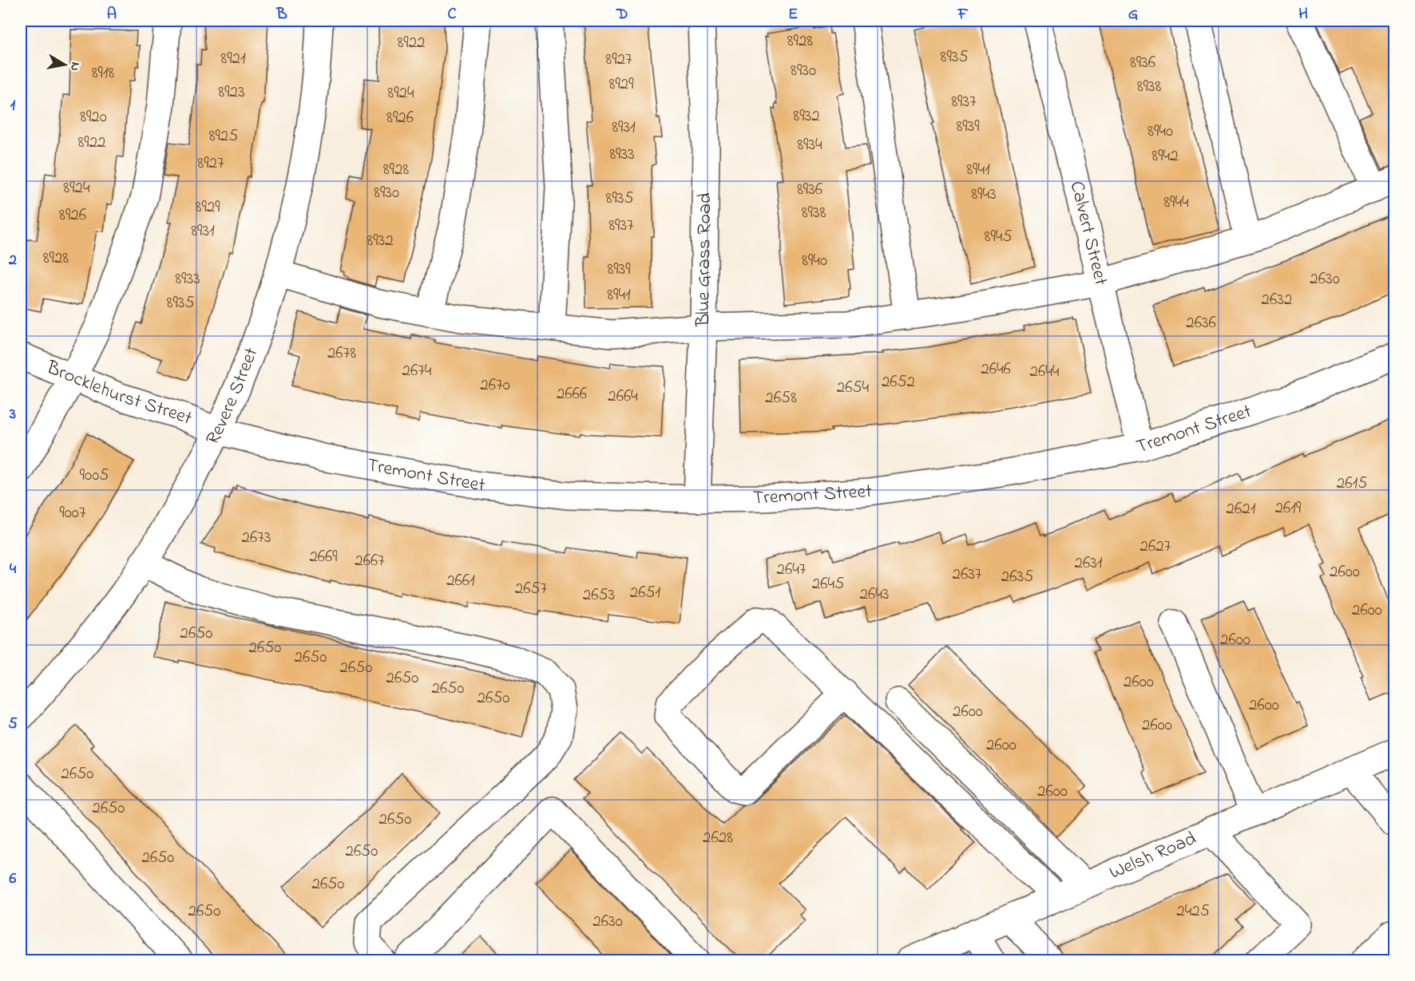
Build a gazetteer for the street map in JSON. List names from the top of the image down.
{
  "streets": {
    "street": [
      "Calvert Street",
      "Blue Grass Road",
      "Brocklehurst Street",
      "Revere Street",
      "Tremont Street",
      "Welsh Road"
    ]
  },
  "crossings": [
    ["Calvert Street", "Tremont Street"],
    ["Blue Grass Road", "Tremont Street"],
    ["Brocklehurst Street", "Revere Street"],
    ["Brocklehurst Street", "Tremont Street"],
    ["Revere Street", "Tremont Street"]
  ],
  "house_numbers": [
    "8928",
    "8922",
    "8935",
    "8921",
    "8927",
    "8936",
    "8930",
    "8918",
    "8929",
    "8938",
    "8923",
    "8924",
    "8937",
    "8932",
    "8920",
    "8926",
    "8939",
    "8931",
    "8940",
    "8925",
    "8922",
    "8934",
    "8933",
    "8942",
    "8927",
    "8928",
    "8941",
    "8924",
    "8936",
    "8930",
    "8943",
    "8935",
    "8944",
    "8929",
    "8938",
    "8926",
    "8937",
    "8931",
    "8945",
    "8932",
    "8928",
    "8940",
    "8939",
    "8933",
    "2630",
    "8941",
    "2632",
    "8935",
    "2636",
    "2678",
    "2646",
    "2674",
    "2644",
    "2652",
    "2670",
    "2654",
    "2666",
    "2664",
    "2658",
    "9005",
    "2615",
    "2619",
    "2621",
    "9007",
    "2673",
    "2627",
    "2669",
    "2667",
    "2631",
    "2647",
    "2600",
    "2637",
    "2635",
    "2661",
    "2645",
    "2657",
    "2651",
    "2643",
    "2653",
    "2600",
    "2650",
    "2600",
    "2650",
    "2650",
    "2650",
    "2650",
    "2600",
    "2650",
    "2650",
    "2600",
    "2600",
    "2600",
    "2600",
    "2650",
    "2600",
    "2650",
    "2650",
    "2628",
    "2650",
    "2650",
    "2650",
    "2650",
    "2425",
    "2630"
  ],
  "north": "right",
  "grid": {
    "columns": [
      "A",
      "B",
      "C",
      "D",
      "E",
      "F",
      "G",
      "H"
    ],
    "rows": [
      "1",
      "2",
      "3",
      "4",
      "5",
      "6"
    ]
  }
}
